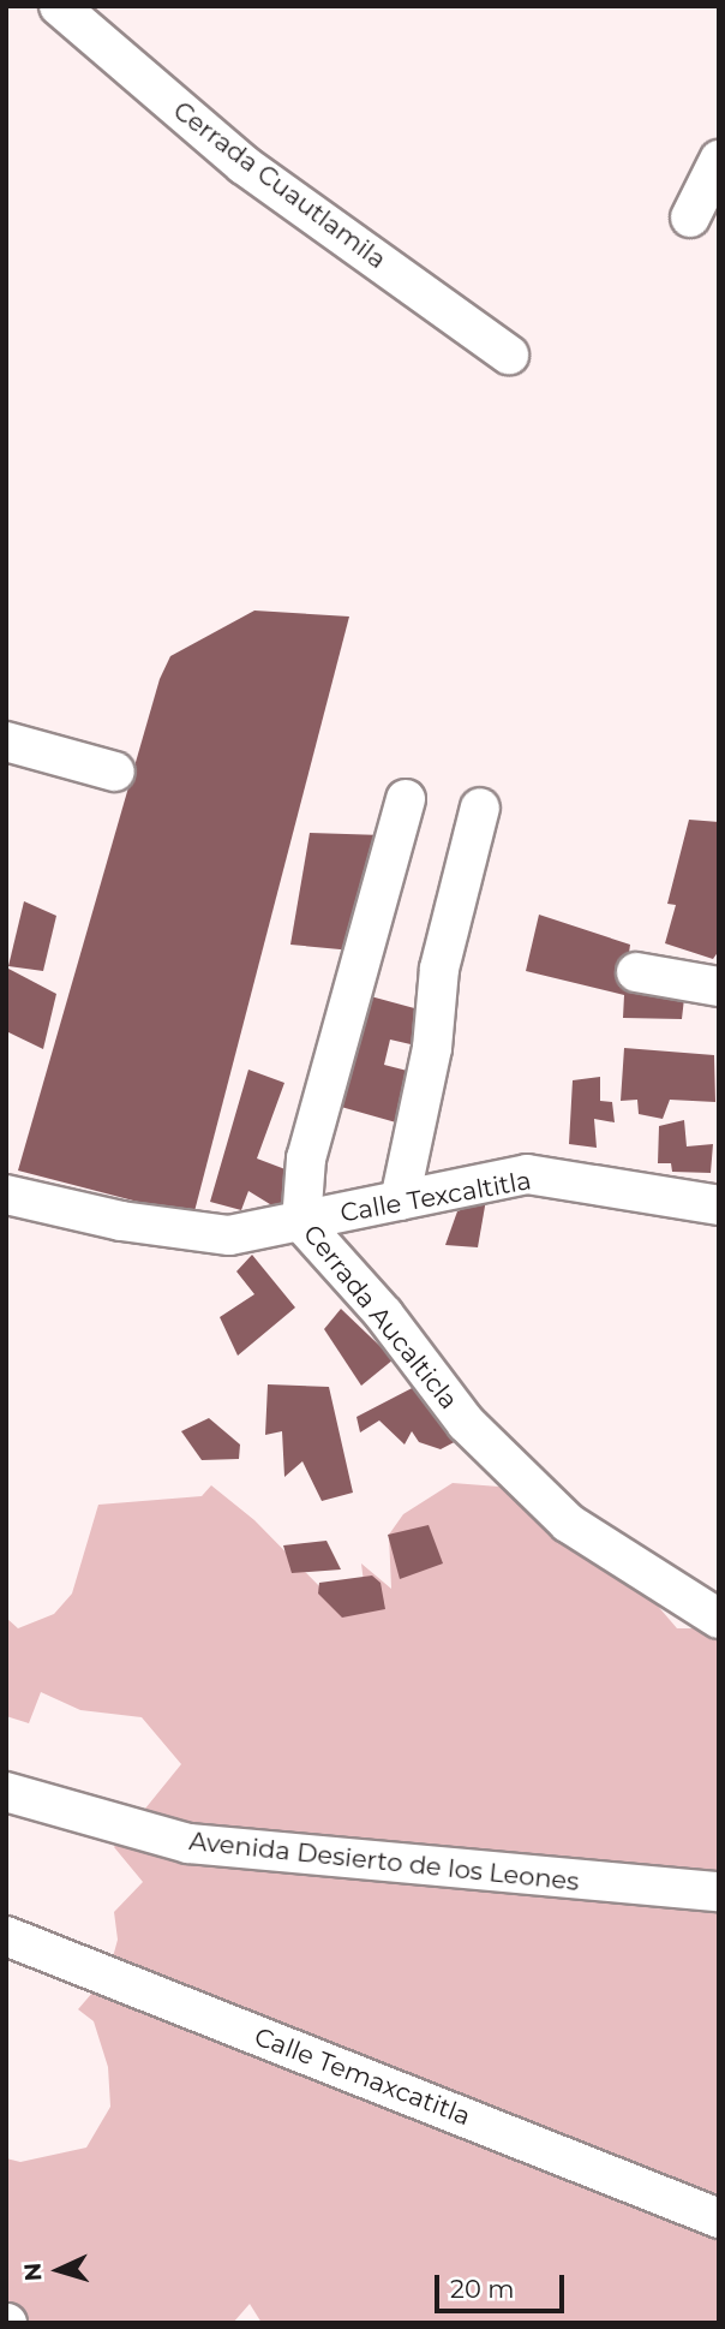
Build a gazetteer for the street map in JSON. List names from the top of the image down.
{
  "streets": {
    "street": [
      "Cerrada Cuautlamila",
      "Calle Texcaltitla",
      "Cerrada Aucalticla",
      "Avenida Desierto de los Leones",
      "Calle Temaxcatitla"
    ]
  },
  "crossings": [
    ["Calle Texcaltitla", "Cerrada Aucalticla"]
  ],
  "scale_bar": "20 m",
  "north": "left"
}
